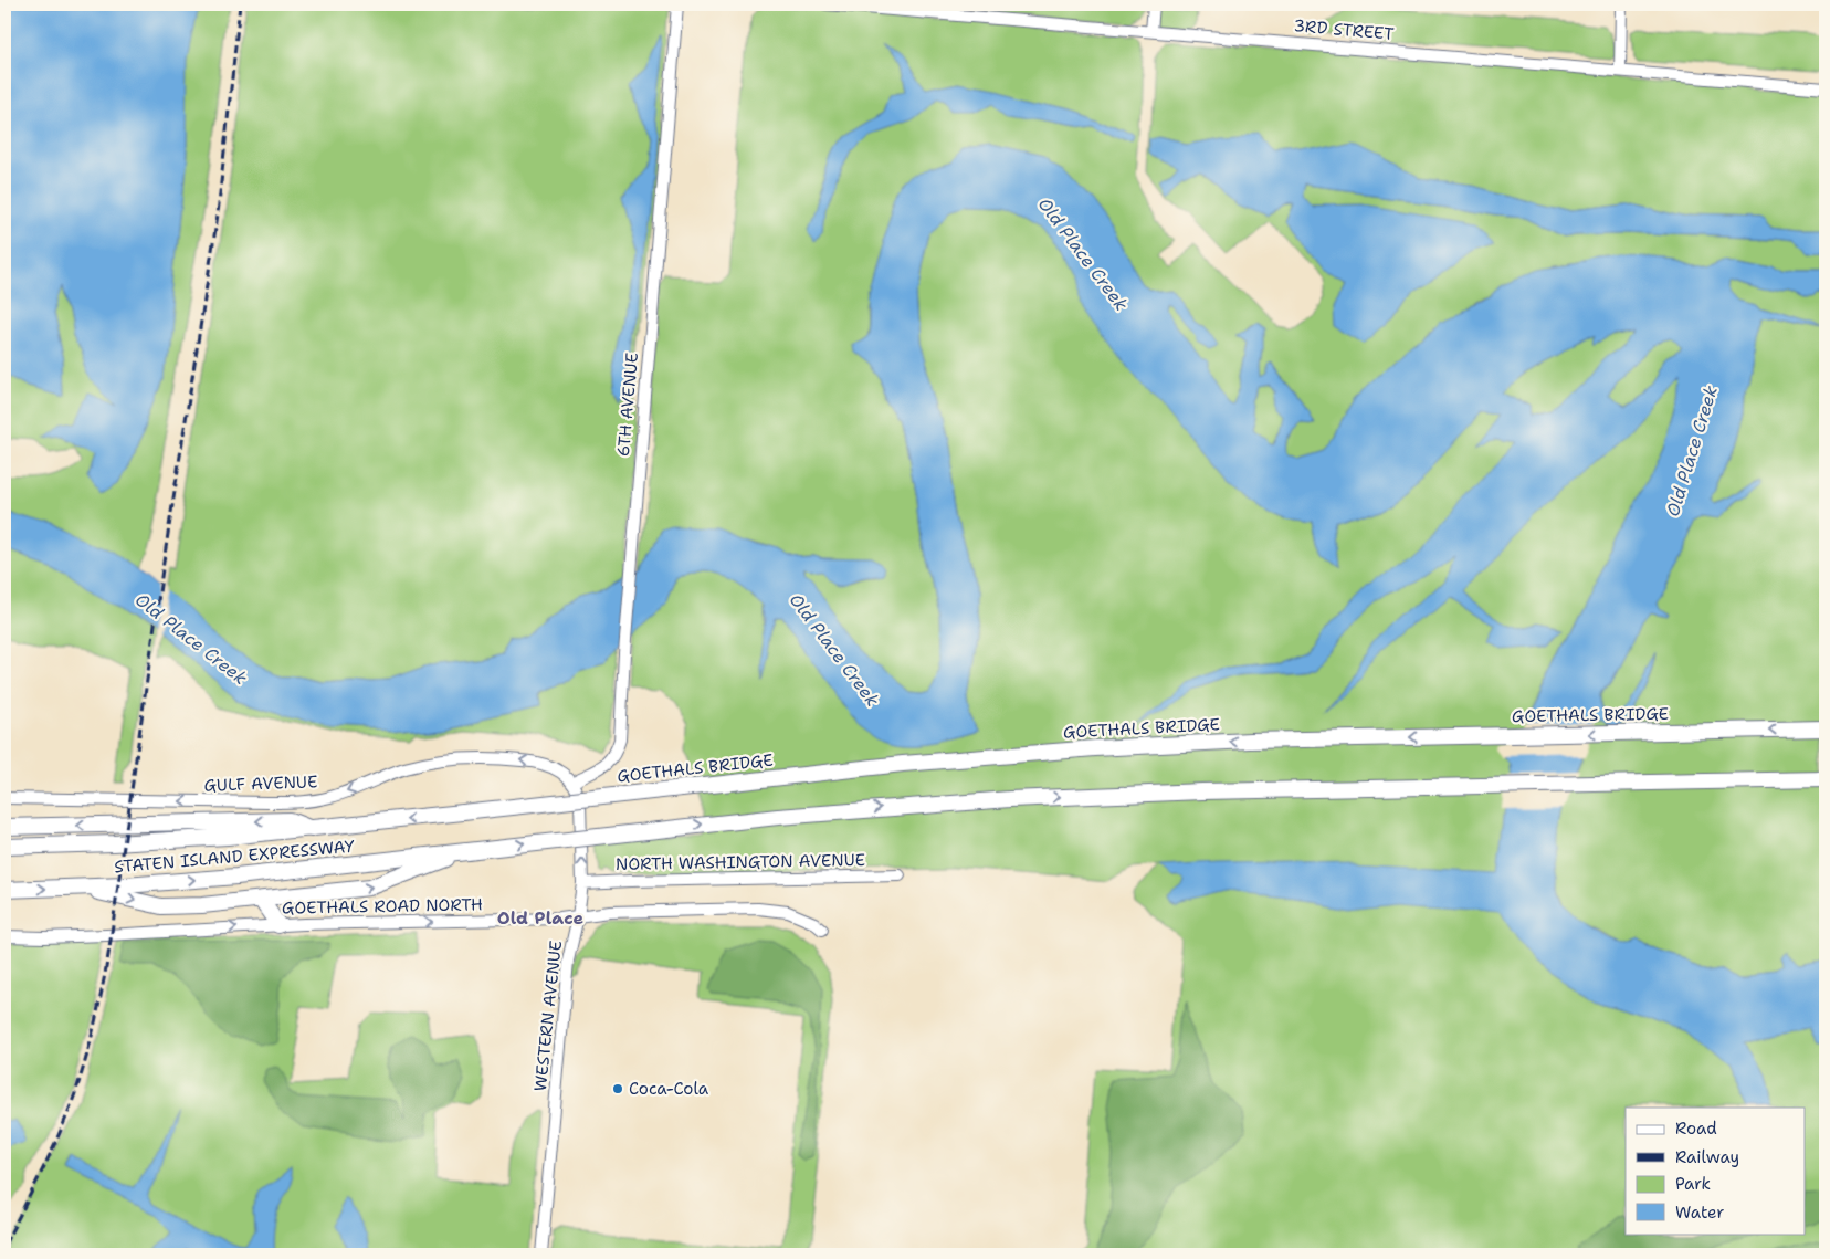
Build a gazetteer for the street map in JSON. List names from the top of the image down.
{
  "streets": {
    "highway": ["GOETHALS BRIDGE", "STATEN ISLAND EXPRESSWAY"],
    "street": [
      "3RD STREET",
      "6TH AVENUE",
      "GULF AVENUE",
      "NORTH WASHINGTON AVENUE",
      "GOETHALS ROAD NORTH",
      "WESTERN AVENUE"
    ]
  },
  "crossings": [
    ["6TH AVENUE", "GULF AVENUE"],
    ["6TH AVENUE", "WESTERN AVENUE"],
    ["GOETHALS BRIDGE", "STATEN ISLAND EXPRESSWAY"],
    ["GULF AVENUE", "WESTERN AVENUE"],
    ["NORTH WASHINGTON AVENUE", "WESTERN AVENUE"],
    ["GOETHALS ROAD NORTH", "WESTERN AVENUE"]
  ],
  "one_way": ["GULF AVENUE", "GOETHALS ROAD NORTH"],
  "districts": ["Old Place"],
  "water": ["Old Place Creek"],
  "places": ["Coca-Cola"],
  "legend": [
    "Road",
    "Railway",
    "Park",
    "Water"
  ]
}
